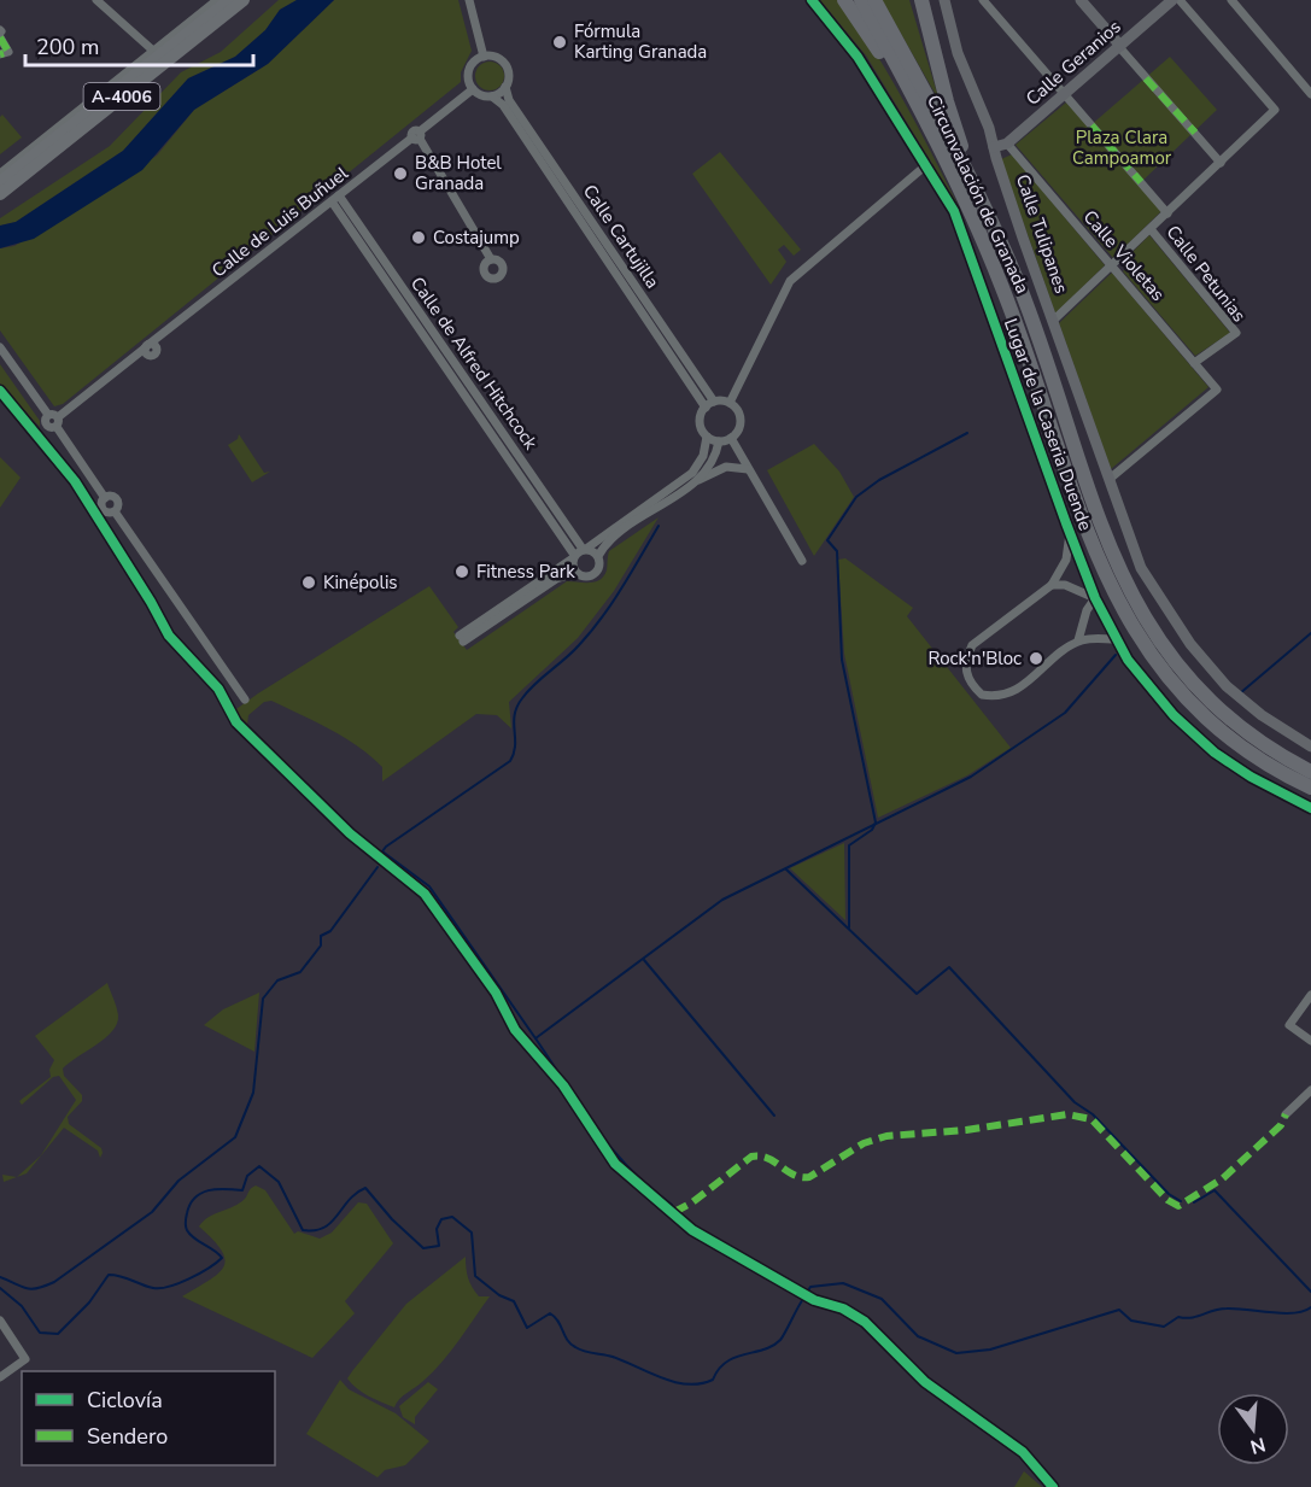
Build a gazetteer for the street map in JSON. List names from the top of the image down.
{
  "streets": {
    "highway": ["Circunvalación de Granada"],
    "main road": ["A-4006"],
    "street": [
      "Calle Geranios",
      "Calle de Luis Buñuel",
      "Calle Tulipanes",
      "Calle Cartujilla",
      "Calle Violetas",
      "Calle Petunias",
      "Calle de Alfred Hitchcock",
      "Lugar de la Caseria Duende"
    ]
  },
  "crossings": [
    ["Calle Geranios", "Calle Tulipanes"],
    ["Calle Geranios", "Calle Violetas"],
    ["Calle de Luis Buñuel", "Calle Cartujilla"],
    ["Calle de Luis Buñuel", "Calle de Alfred Hitchcock"],
    ["Calle Tulipanes", "Calle Violetas"],
    ["Calle Violetas", "Calle Petunias"]
  ],
  "parks": ["Plaza Clara Campoamor"],
  "places": [
    "Fórmula Karting Granada",
    "B&B Hotel Granada",
    "Costajump",
    "Fitness Park",
    "Kinépolis",
    "Rock'n'Bloc"
  ],
  "legend": ["Ciclovía", "Sendero"],
  "scale_bar": "200 m",
  "north": "bottom"
}
